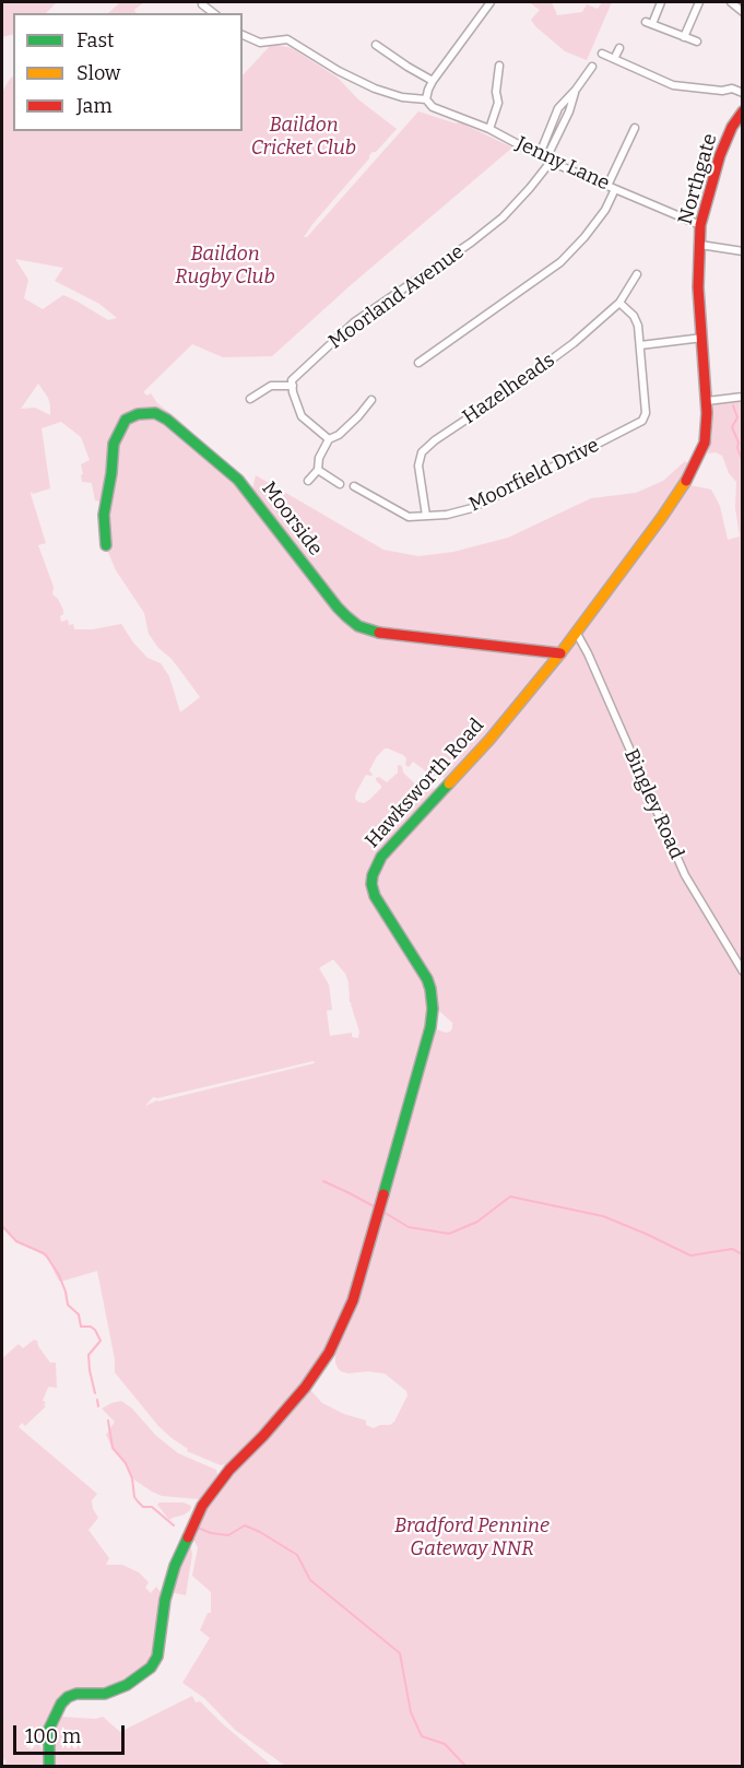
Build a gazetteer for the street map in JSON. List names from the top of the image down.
{
  "streets": {
    "street": [
      "Jenny Lane",
      "Northgate",
      "Moorland Avenue",
      "Hazelheads",
      "Moorfield Drive",
      "Moorside",
      "Hawksworth Road",
      "Bingley Road"
    ]
  },
  "crossings": [
    ["Jenny Lane", "Northgate"],
    ["Jenny Lane", "Moorland Avenue"],
    ["Northgate", "Hawksworth Road"],
    ["Hazelheads", "Moorfield Drive"],
    ["Moorside", "Hawksworth Road"],
    ["Hawksworth Road", "Bingley Road"]
  ],
  "parks": ["Baildon Cricket Club", "Baildon Rugby Club", "Bradford Pennine Gateway NNR"],
  "legend": ["Fast", "Slow", "Jam"],
  "scale_bar": "100 m"
}
